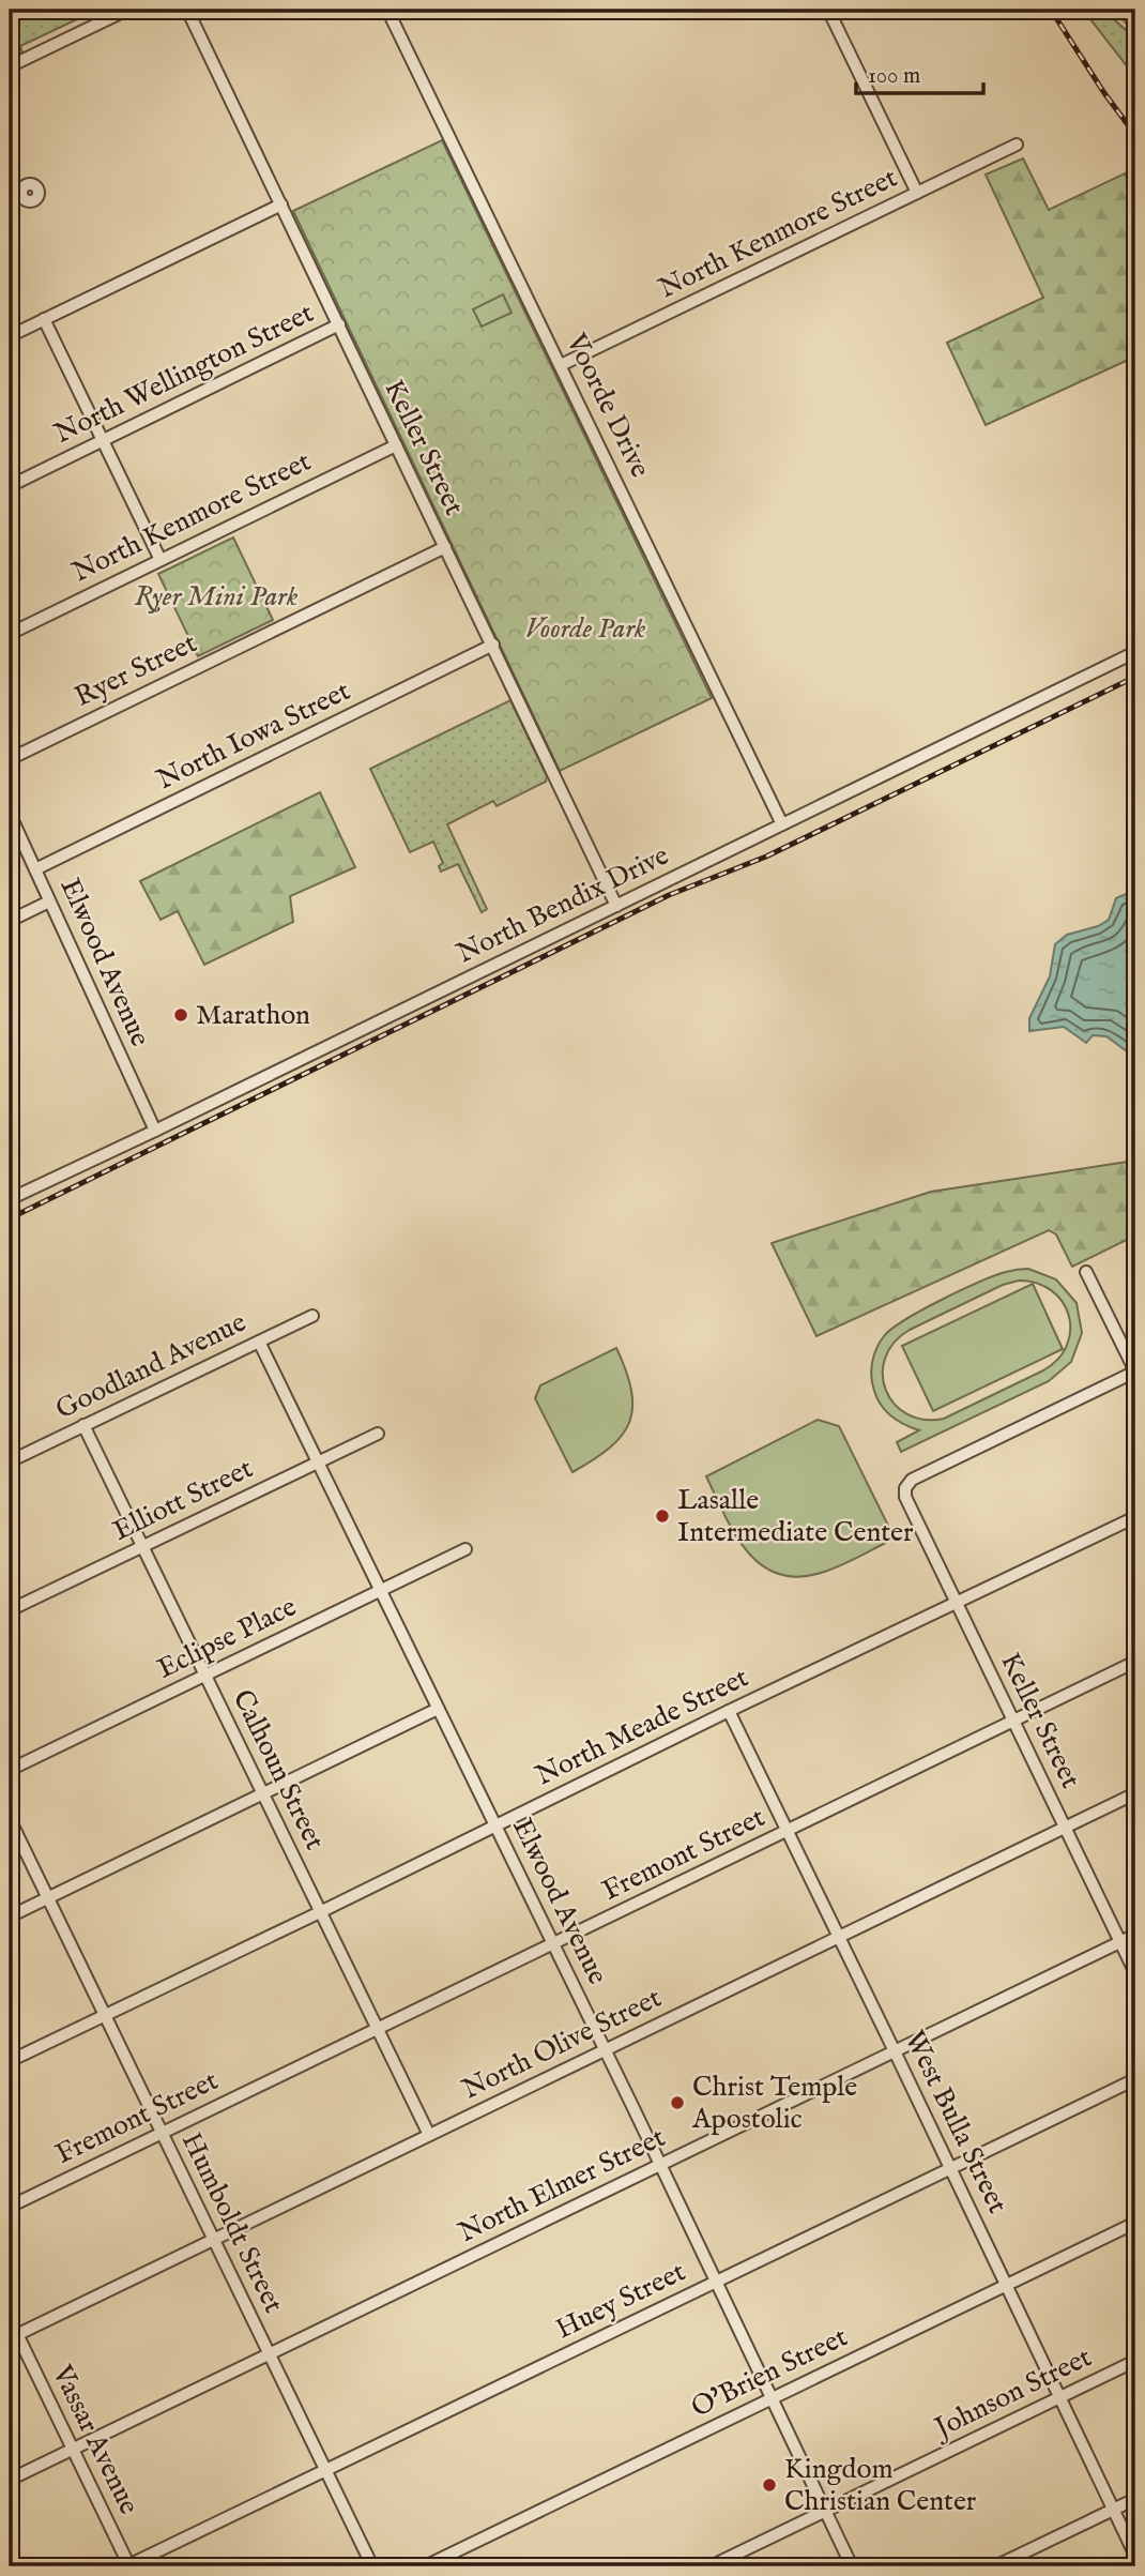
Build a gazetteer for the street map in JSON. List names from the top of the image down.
{
  "streets": {
    "street": [
      "North Kenmore Street",
      "North Wellington Street",
      "Voorde Drive",
      "Keller Street",
      "Ryer Street",
      "North Iowa Street",
      "North Bendix Drive",
      "Elwood Avenue",
      "Goodland Avenue",
      "Elliott Street",
      "Eclipse Place",
      "North Meade Street",
      "Calhoun Street",
      "Fremont Street",
      "North Olive Street",
      "West Bulla Street",
      "North Elmer Street",
      "Humboldt Street",
      "Huey Street",
      "O'Brien Street",
      "Johnson Street",
      "Vassar Avenue"
    ]
  },
  "crossings": [
    ["North Kenmore Street", "Voorde Drive"],
    ["North Kenmore Street", "Keller Street"],
    ["North Wellington Street", "Keller Street"],
    ["Voorde Drive", "North Bendix Drive"],
    ["Keller Street", "Ryer Street"],
    ["Keller Street", "North Iowa Street"],
    ["Keller Street", "North Bendix Drive"],
    ["Keller Street", "North Meade Street"],
    ["Keller Street", "Fremont Street"],
    ["Keller Street", "North Olive Street"],
    ["Keller Street", "North Elmer Street"],
    ["North Iowa Street", "Elwood Avenue"],
    ["North Bendix Drive", "Elwood Avenue"],
    ["Elwood Avenue", "Goodland Avenue"],
    ["Elwood Avenue", "Elliott Street"],
    ["Elwood Avenue", "Eclipse Place"],
    ["Elwood Avenue", "North Meade Street"],
    ["Elwood Avenue", "Fremont Street"],
    ["Elwood Avenue", "North Olive Street"],
    ["Elwood Avenue", "North Elmer Street"],
    ["Elwood Avenue", "Huey Street"],
    ["Elwood Avenue", "O'Brien Street"],
    ["Elwood Avenue", "Johnson Street"],
    ["Goodland Avenue", "Calhoun Street"],
    ["Elliott Street", "Calhoun Street"],
    ["Eclipse Place", "Calhoun Street"],
    ["North Meade Street", "Calhoun Street"],
    ["North Meade Street", "West Bulla Street"],
    ["North Meade Street", "Humboldt Street"],
    ["Calhoun Street", "Fremont Street"],
    ["Calhoun Street", "North Olive Street"],
    ["Fremont Street", "West Bulla Street"],
    ["Fremont Street", "Humboldt Street"],
    ["North Olive Street", "West Bulla Street"],
    ["North Olive Street", "Humboldt Street"],
    ["North Olive Street", "Vassar Avenue"],
    ["West Bulla Street", "North Elmer Street"],
    ["West Bulla Street", "Huey Street"],
    ["West Bulla Street", "O'Brien Street"],
    ["West Bulla Street", "Johnson Street"],
    ["North Elmer Street", "Humboldt Street"],
    ["North Elmer Street", "Vassar Avenue"],
    ["Humboldt Street", "Huey Street"],
    ["Huey Street", "Vassar Avenue"]
  ],
  "parks": ["Ryer Mini Park", "Voorde Park"],
  "places": [
    "Marathon",
    "Lasalle Intermediate Center",
    "Christ Temple Apostolic",
    "Kingdom Christian Center"
  ],
  "scale_bar": "100 m"
}
